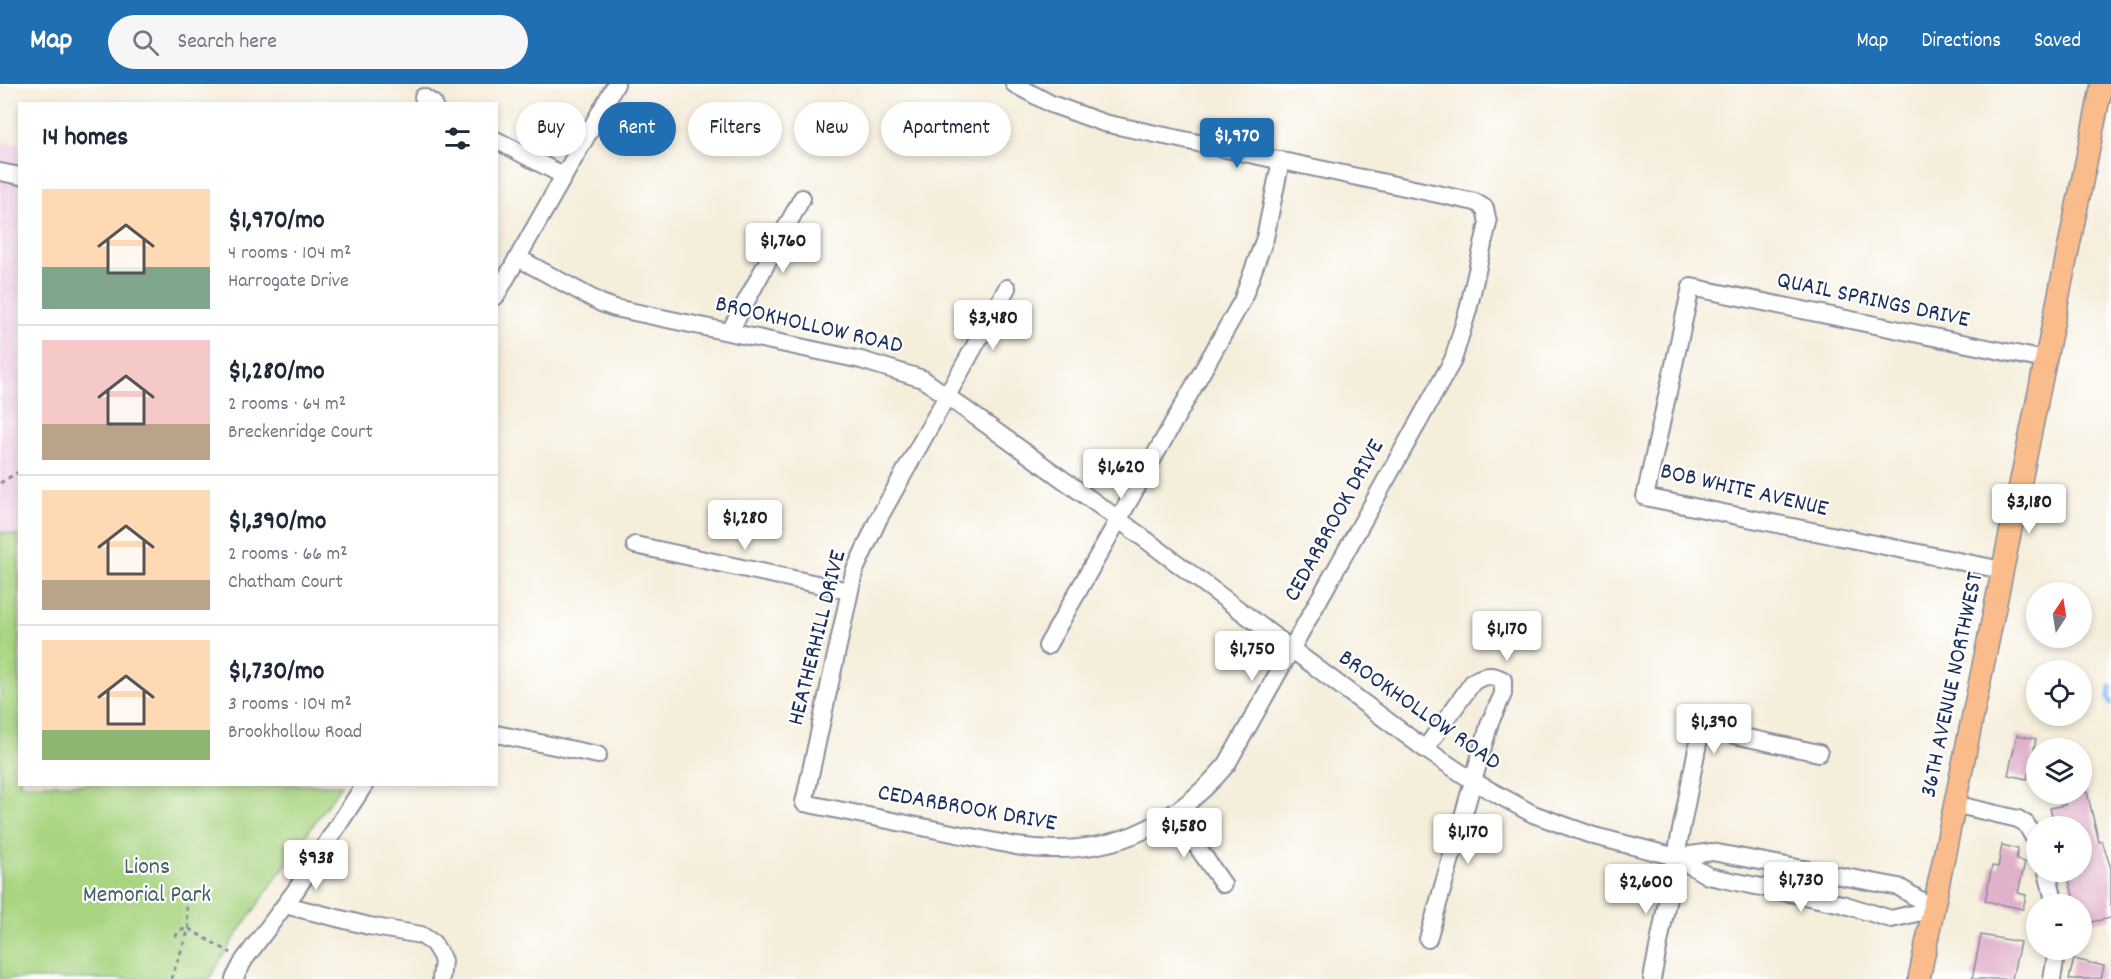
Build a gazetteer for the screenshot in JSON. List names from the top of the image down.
{
  "streets": {
    "main road": ["36TH AVENUE NORTHWEST"],
    "street": [
      "QUAIL SPRINGS DRIVE",
      "BROOKHOLLOW ROAD",
      "BOB WHITE AVENUE",
      "CEDARBROOK DRIVE",
      "HEATHERHILL DRIVE"
    ]
  },
  "crossings": [
    ["QUAIL SPRINGS DRIVE", "BOB WHITE AVENUE"],
    ["QUAIL SPRINGS DRIVE", "36TH AVENUE NORTHWEST"],
    ["BROOKHOLLOW ROAD", "CEDARBROOK DRIVE"],
    ["BROOKHOLLOW ROAD", "HEATHERHILL DRIVE"],
    ["BROOKHOLLOW ROAD", "36TH AVENUE NORTHWEST"],
    ["BOB WHITE AVENUE", "36TH AVENUE NORTHWEST"],
    ["CEDARBROOK DRIVE", "HEATHERHILL DRIVE"]
  ],
  "parks": ["Lions Memorial Park"],
  "north": "top",
  "page": {
    "header": "Map",
    "search": "Search here",
    "nav": ["Map", "Directions", "Saved"],
    "chip": [
      "Buy",
      "Rent",
      "Filters",
      "New",
      "Apartment"
    ],
    "heading": "14 homes",
    "price": [
      "$1,970",
      "$1,760",
      "$3,480",
      "$1,620",
      "$3,180",
      "$1,280",
      "$1,170",
      "$1,750",
      "$1,390",
      "$1,580",
      "$1,170",
      "$938",
      "$1,730",
      "$2,600"
    ],
    "list": [
      {
        "name": "$1,970/mo",
        "note": "4 rooms · 104 m² · Harrogate Drive"
      },
      {
        "name": "$1,280/mo",
        "note": "2 rooms · 64 m² · Breckenridge Court"
      },
      {
        "name": "$1,390/mo",
        "note": "2 rooms · 66 m² · Chatham Court"
      },
      {
        "name": "$1,730/mo",
        "note": "3 rooms · 104 m² · Brookhollow Road"
      }
    ],
    "map_buttons": ["+", "−"]
  }
}
